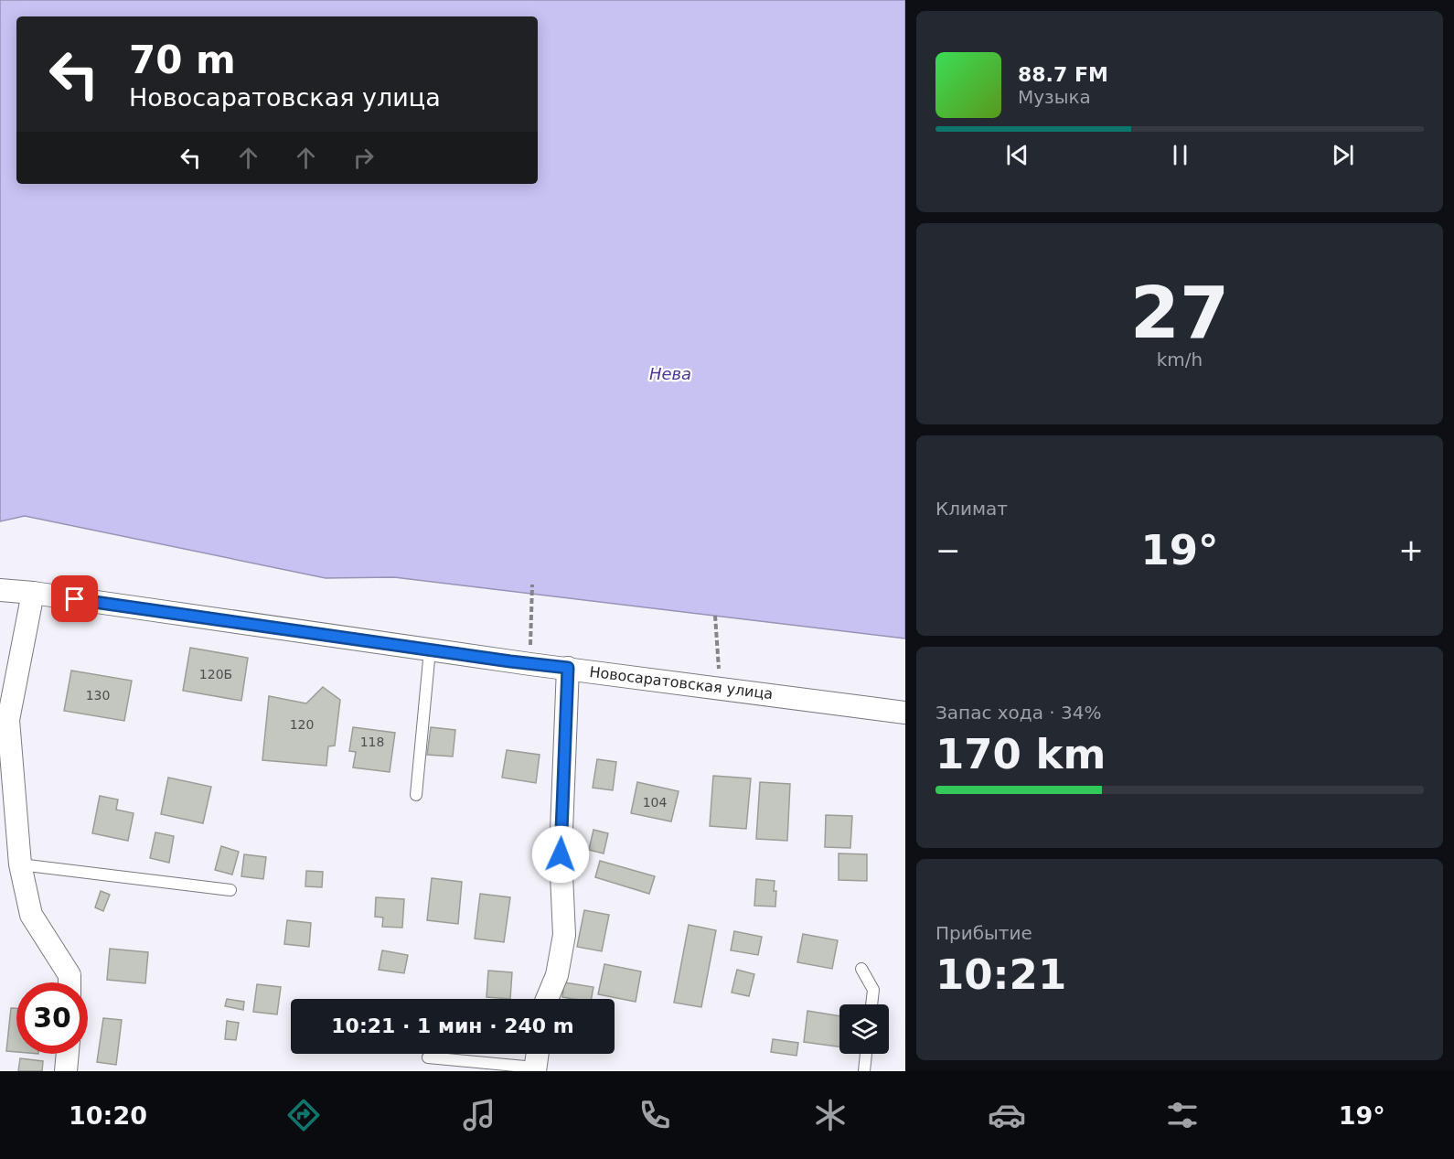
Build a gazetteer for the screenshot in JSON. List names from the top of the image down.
{
  "streets": {
    "street": ["Новосаратовская улица"]
  },
  "water": ["Нева"],
  "house_numbers": [
    "120Б",
    "130",
    "120",
    "118",
    "104"
  ],
  "page": {
    "turn": ["70 m", "Новосаратовская улица"],
    "song": ["88.7 FM", "Музыка"],
    "tile": [
      ["27", "km/h"],
      "Климат",
      ["Запас хода · 34%", "170 km"],
      ["Прибытие", "10:21"]
    ],
    "heat": ["−", "19°", "+"],
    "limit": "30",
    "trip": "10:21 · 1 мин · 240 m",
    "tabs": ["10:20", "19°"]
  }
}
